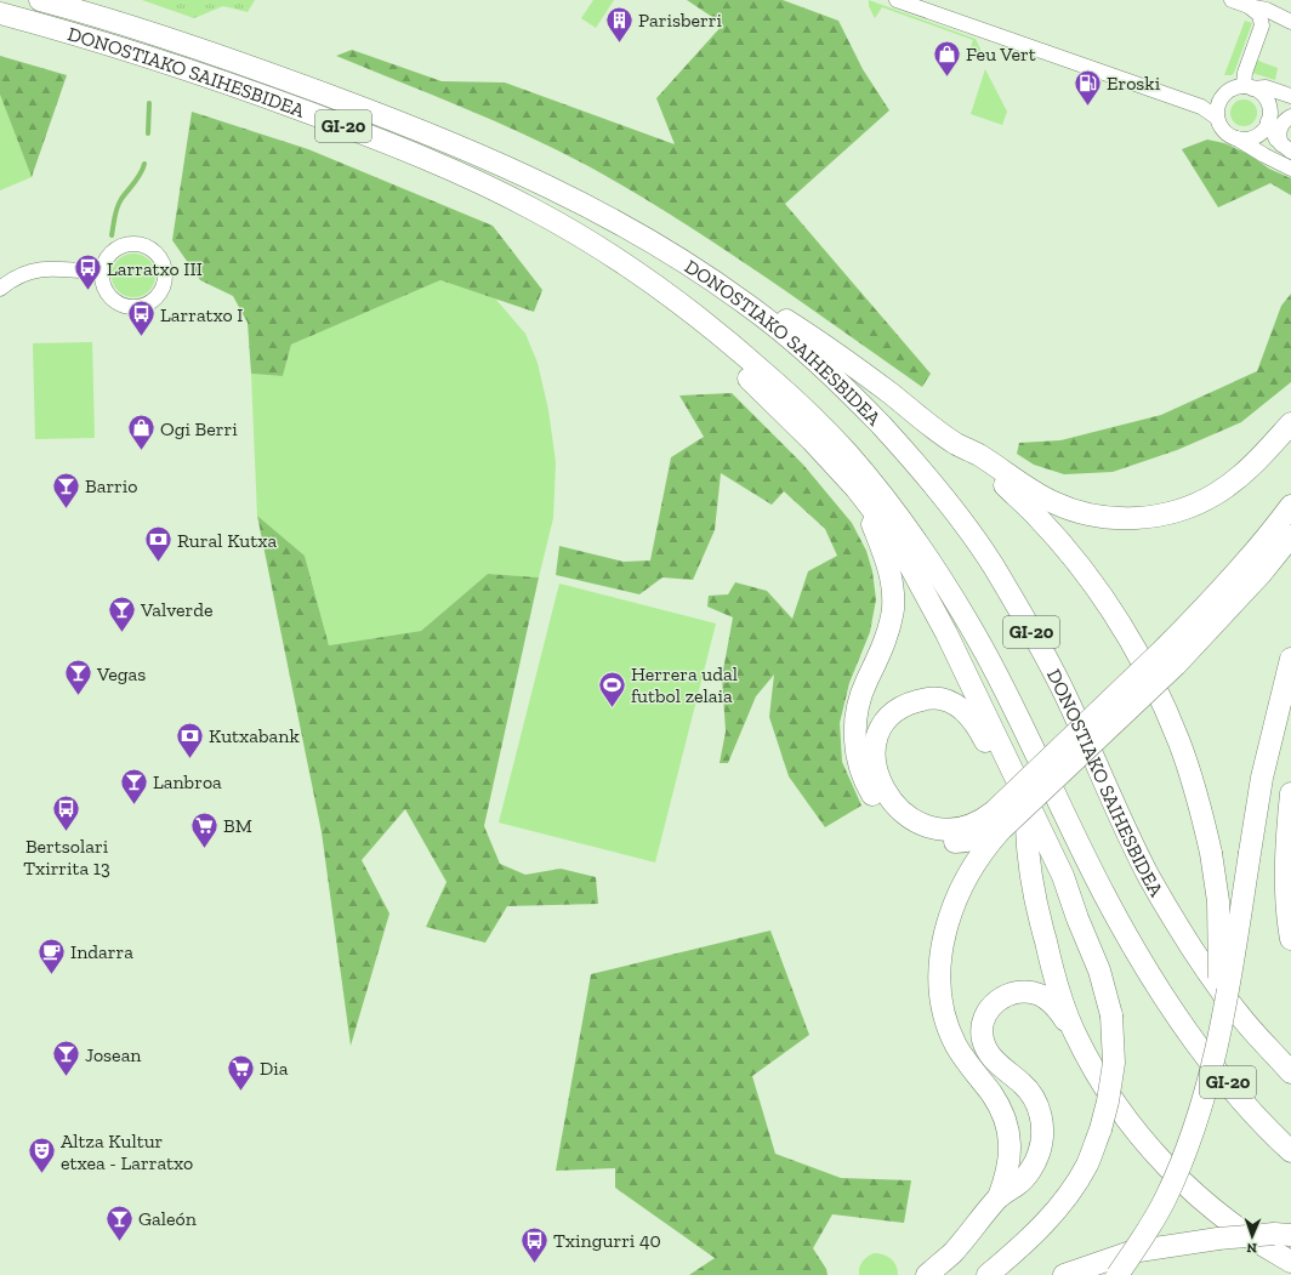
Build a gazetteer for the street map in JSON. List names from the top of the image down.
{
  "streets": {
    "highway": ["DONOSTIAKO SAIHESBIDEA", "GI-20"]
  },
  "places": {
    "building": ["Parisberri"],
    "shop": ["Feu Vert", "Ogi Berri"],
    "fuel station": ["Eroski"],
    "bus stop": [
      "Larratxo III",
      "Larratxo I",
      "Bertsolari Txirrita 13",
      "Txingurri 40"
    ],
    "bar": [
      "Barrio",
      "Valverde",
      "Vegas",
      "Lanbroa",
      "Josean",
      "Galeón"
    ],
    "bank": ["Rural Kutxa", "Kutxabank"],
    "sports": ["Herrera udal futbol zelaia"],
    "supermarket": ["BM", "Dia"],
    "cafe": ["Indarra"],
    "theatre": ["Altza Kultur etxea - Larratxo"]
  },
  "north": "bottom"
}
